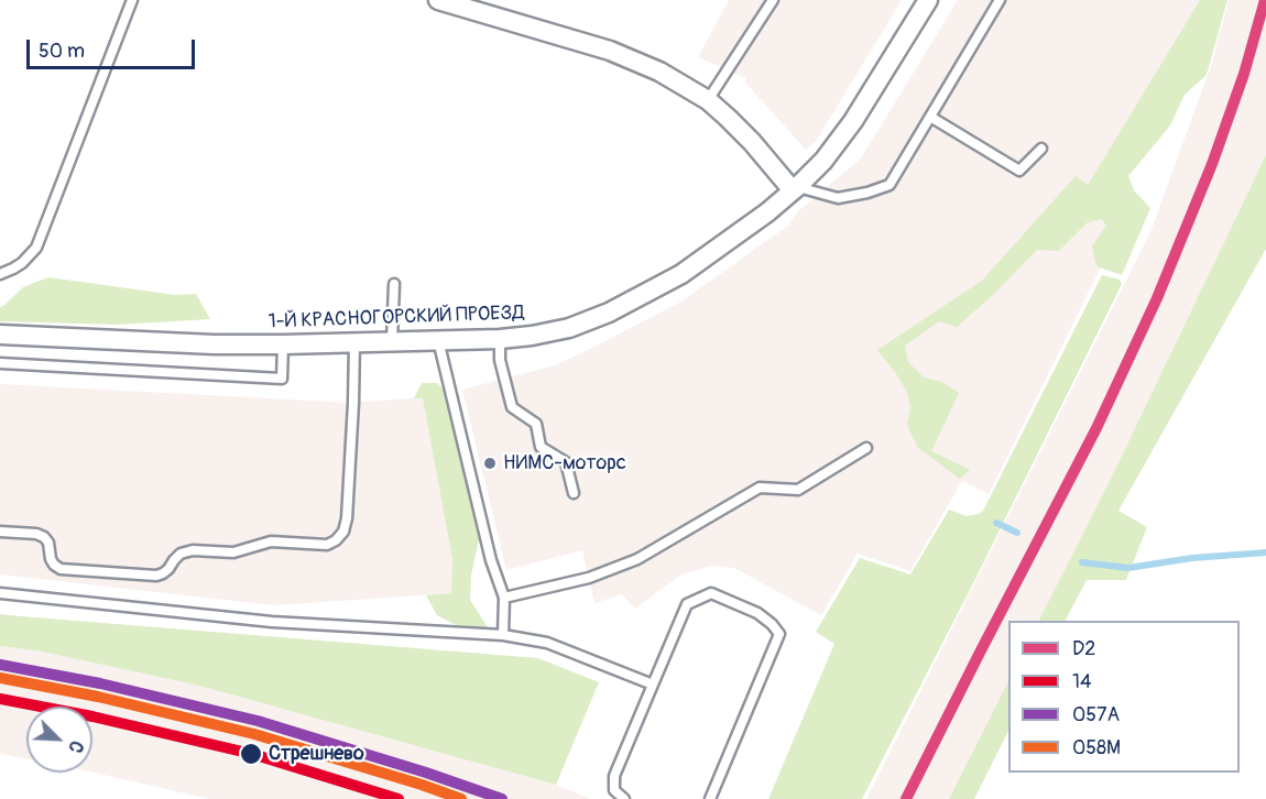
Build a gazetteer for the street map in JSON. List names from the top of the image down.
{
  "streets": {
    "street": ["1-Й КРАСНОГОРСКИЙ ПРОЕЗД"]
  },
  "places": ["НИМС-моторс", "Стрешнево"],
  "lines": [
    "transit line D2",
    "transit line 057А",
    "transit line 058М",
    "transit line 14"
  ],
  "legend": [
    "D2",
    "14",
    "057А",
    "058М"
  ],
  "scale_bar": "50 m",
  "north": "bottom right"
}
